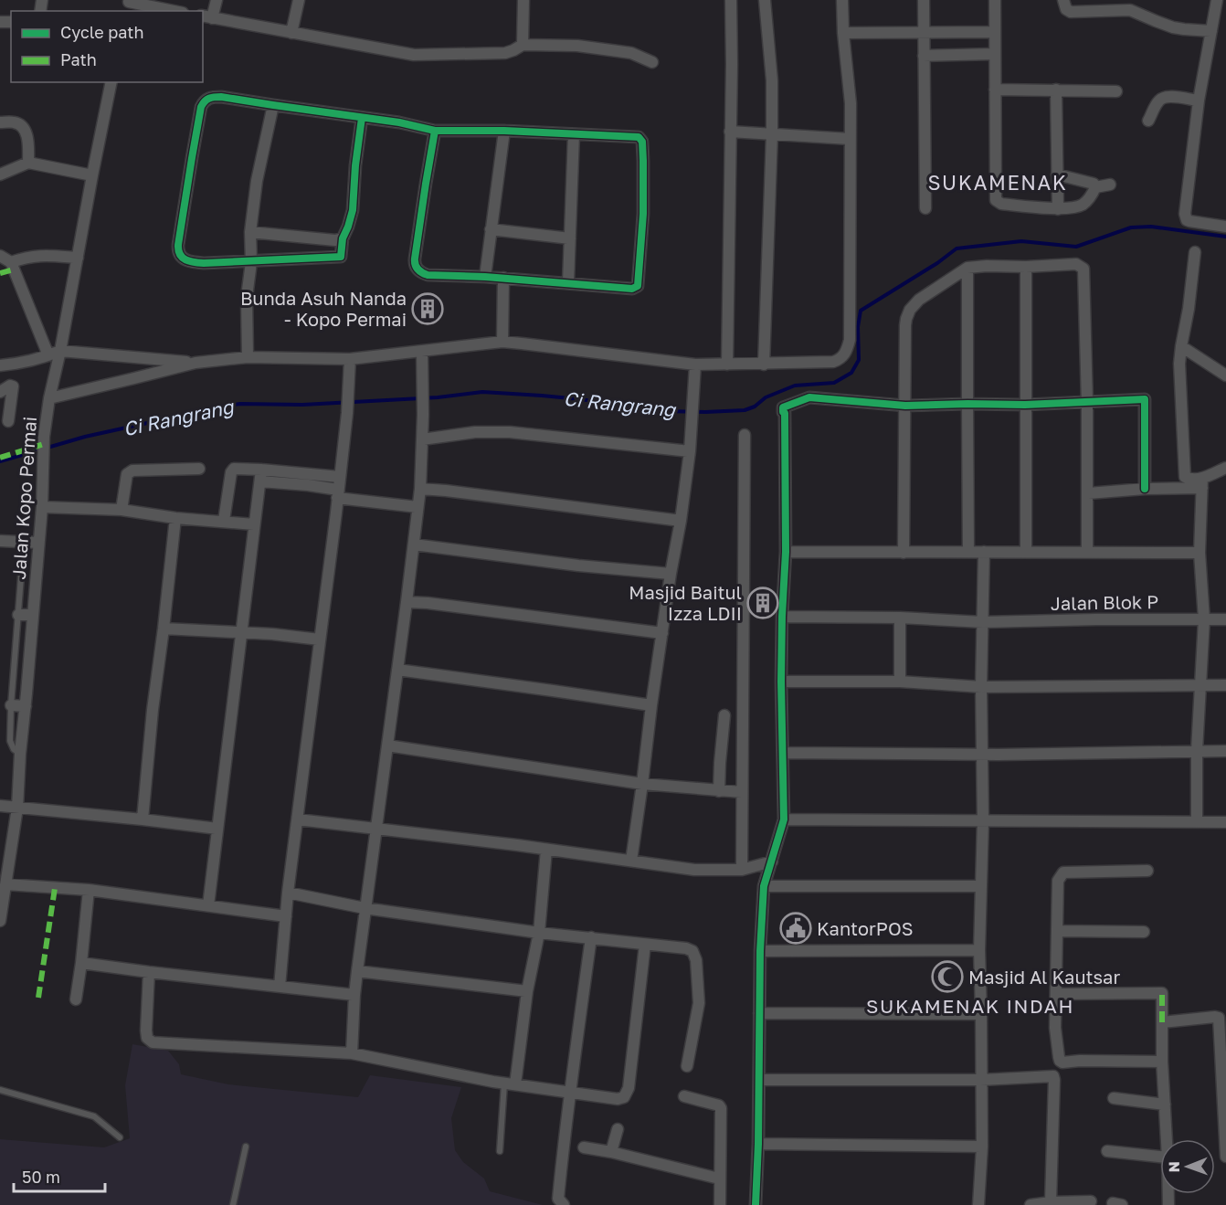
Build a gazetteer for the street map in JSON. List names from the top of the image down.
{
  "streets": {
    "street": ["Jalan Kopo Permai", "Jalan Blok P"]
  },
  "districts": ["SUKAMENAK", "SUKAMENAK INDAH"],
  "water": ["Ci Rangrang"],
  "places": {
    "building": ["Bunda Asuh Nanda - Kopo Permai", "Masjid Baitul Izza LDII"],
    "public building": ["KantorPOS"],
    "mosque": ["Masjid Al Kautsar"]
  },
  "legend": ["Cycle path", "Path"],
  "scale_bar": "50 m",
  "north": "left"
}
